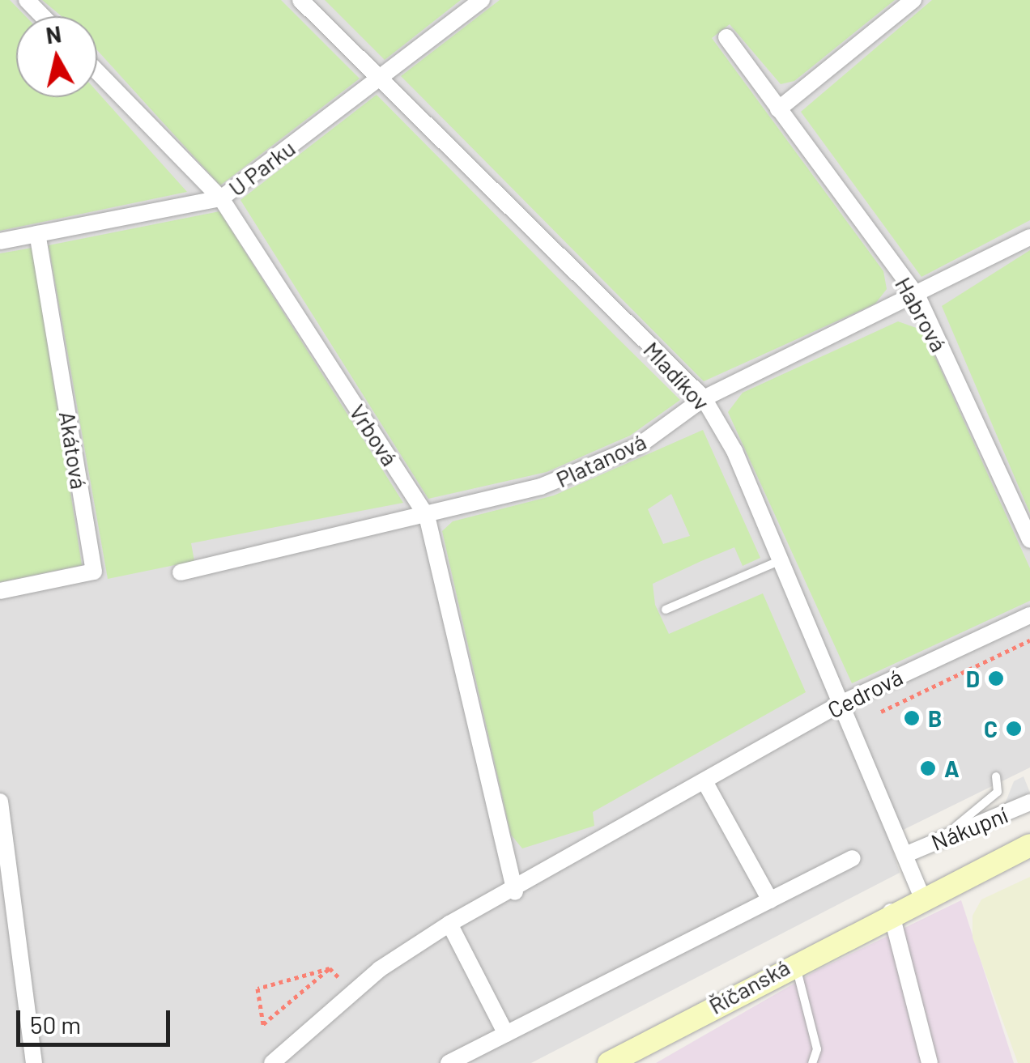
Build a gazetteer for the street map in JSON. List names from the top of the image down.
{
  "streets": {
    "main road": ["Říčanská"],
    "street": [
      "U Parku",
      "Habrová",
      "Mladíkov",
      "Vrbová",
      "Akátová",
      "Platanová",
      "Cedrová",
      "Nákupní"
    ]
  },
  "crossings": [
    ["U Parku", "Mladíkov"],
    ["U Parku", "Vrbová"],
    ["U Parku", "Akátová"],
    ["Habrová", "Platanová"],
    ["Mladíkov", "Platanová"],
    ["Mladíkov", "Cedrová"],
    ["Mladíkov", "Nákupní"],
    ["Mladíkov", "Říčanská"],
    ["Vrbová", "Platanová"],
    ["Vrbová", "Cedrová"]
  ],
  "places": [
    "D",
    "B",
    "C",
    "A"
  ],
  "scale_bar": "50 m",
  "north": "top"
}
